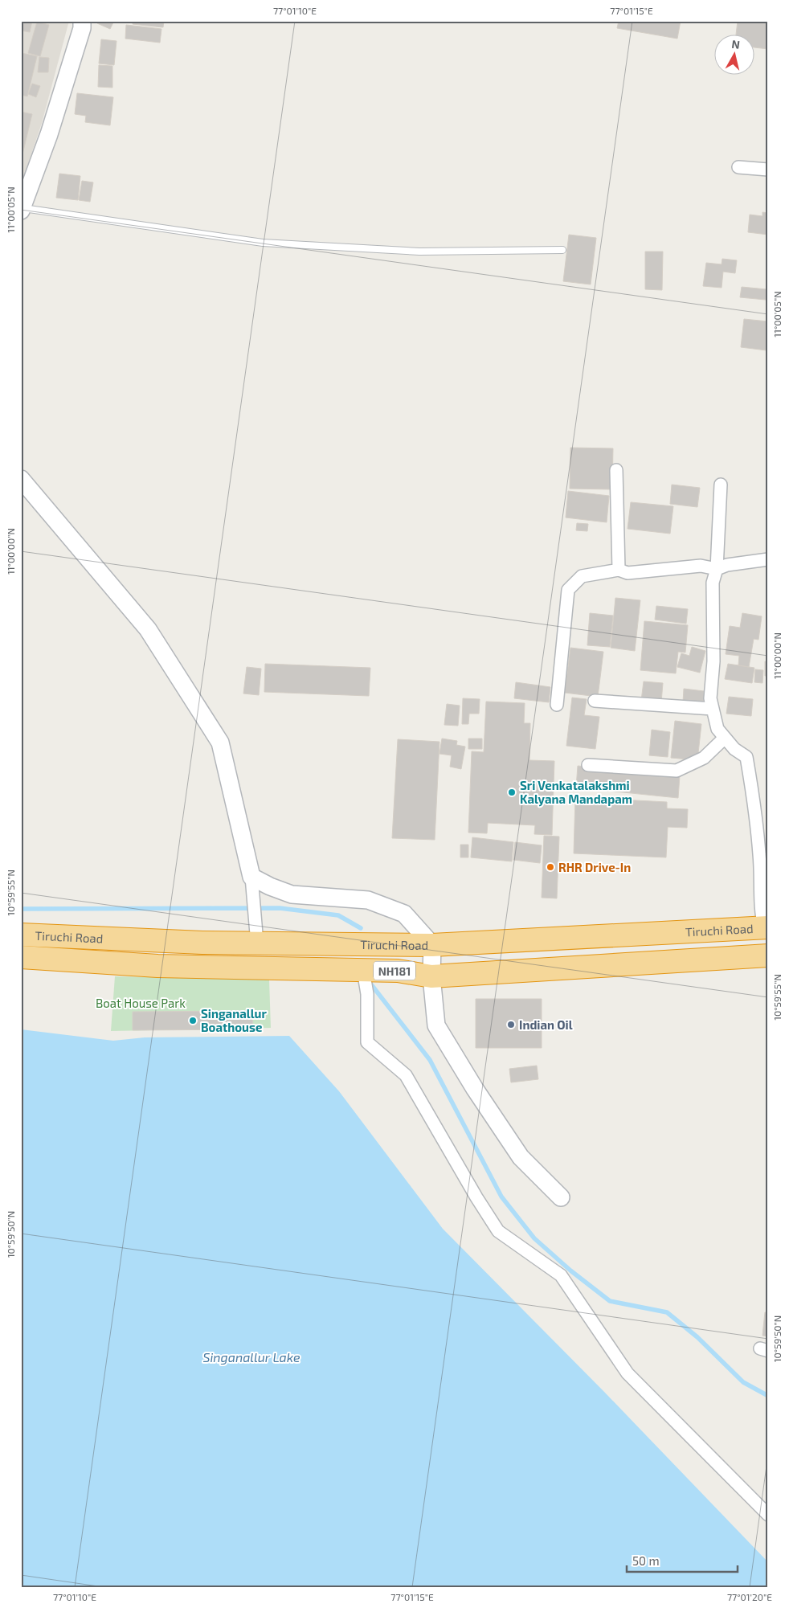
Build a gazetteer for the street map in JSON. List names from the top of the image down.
{
  "streets": {
    "highway": ["Tiruchi Road", "NH181"]
  },
  "water": ["Singanallur Lake"],
  "parks": ["Boat House Park"],
  "places": [
    "Sri Venkatalakshmi Kalyana Mandapam",
    "RHR Drive-In",
    "Singanallur Boathouse",
    "Indian Oil"
  ],
  "scale_bar": "50 m",
  "north": "top",
  "coordinates": [
    "77°01'10\"E",
    "77°01'15\"E",
    "11°00'05\"N",
    "11°00'00\"N",
    "10°59'55\"N",
    "10°59'50\"N",
    "77°01'20\"E"
  ]
}
